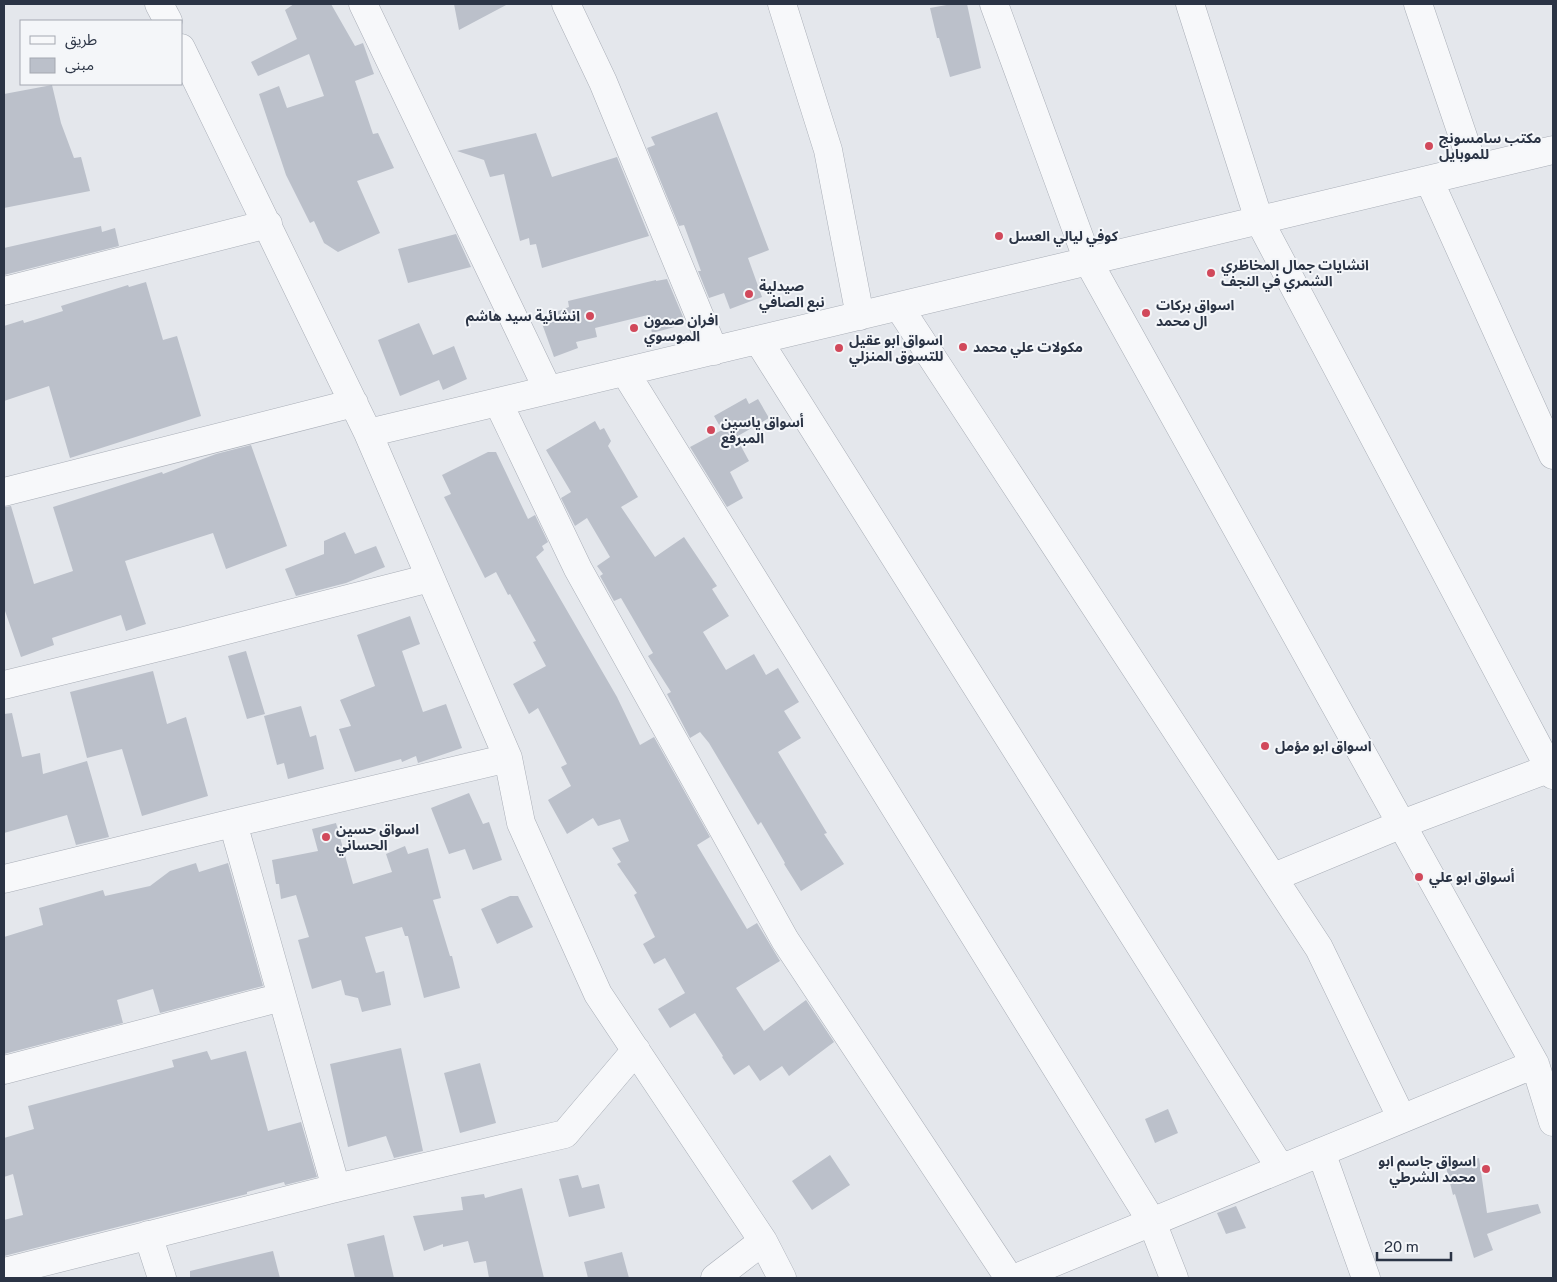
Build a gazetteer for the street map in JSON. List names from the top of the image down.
{
  "places": [
    "مكتب سامسونج للموبايل",
    "كوفي ليالي العسل",
    "انشايات جمال المخاظري الشمري في النجف",
    "صيدلية نبع الصافي",
    "اسواق بركات ال محمد",
    "انشائية سيد هاشم",
    "افران صمون الموسوي",
    "مكولات علي محمد",
    "اسواق ابو عقيل للتسوق المنزلي",
    "أسواق ياسين المبرقع",
    "اسواق ابو مؤمل",
    "اسواق حسين الحساني",
    "أسواق ابو علي",
    "اسواق جاسم ابو محمد الشرطي"
  ],
  "legend": ["طريق", "مبنى"],
  "scale_bar": "20 m"
}
